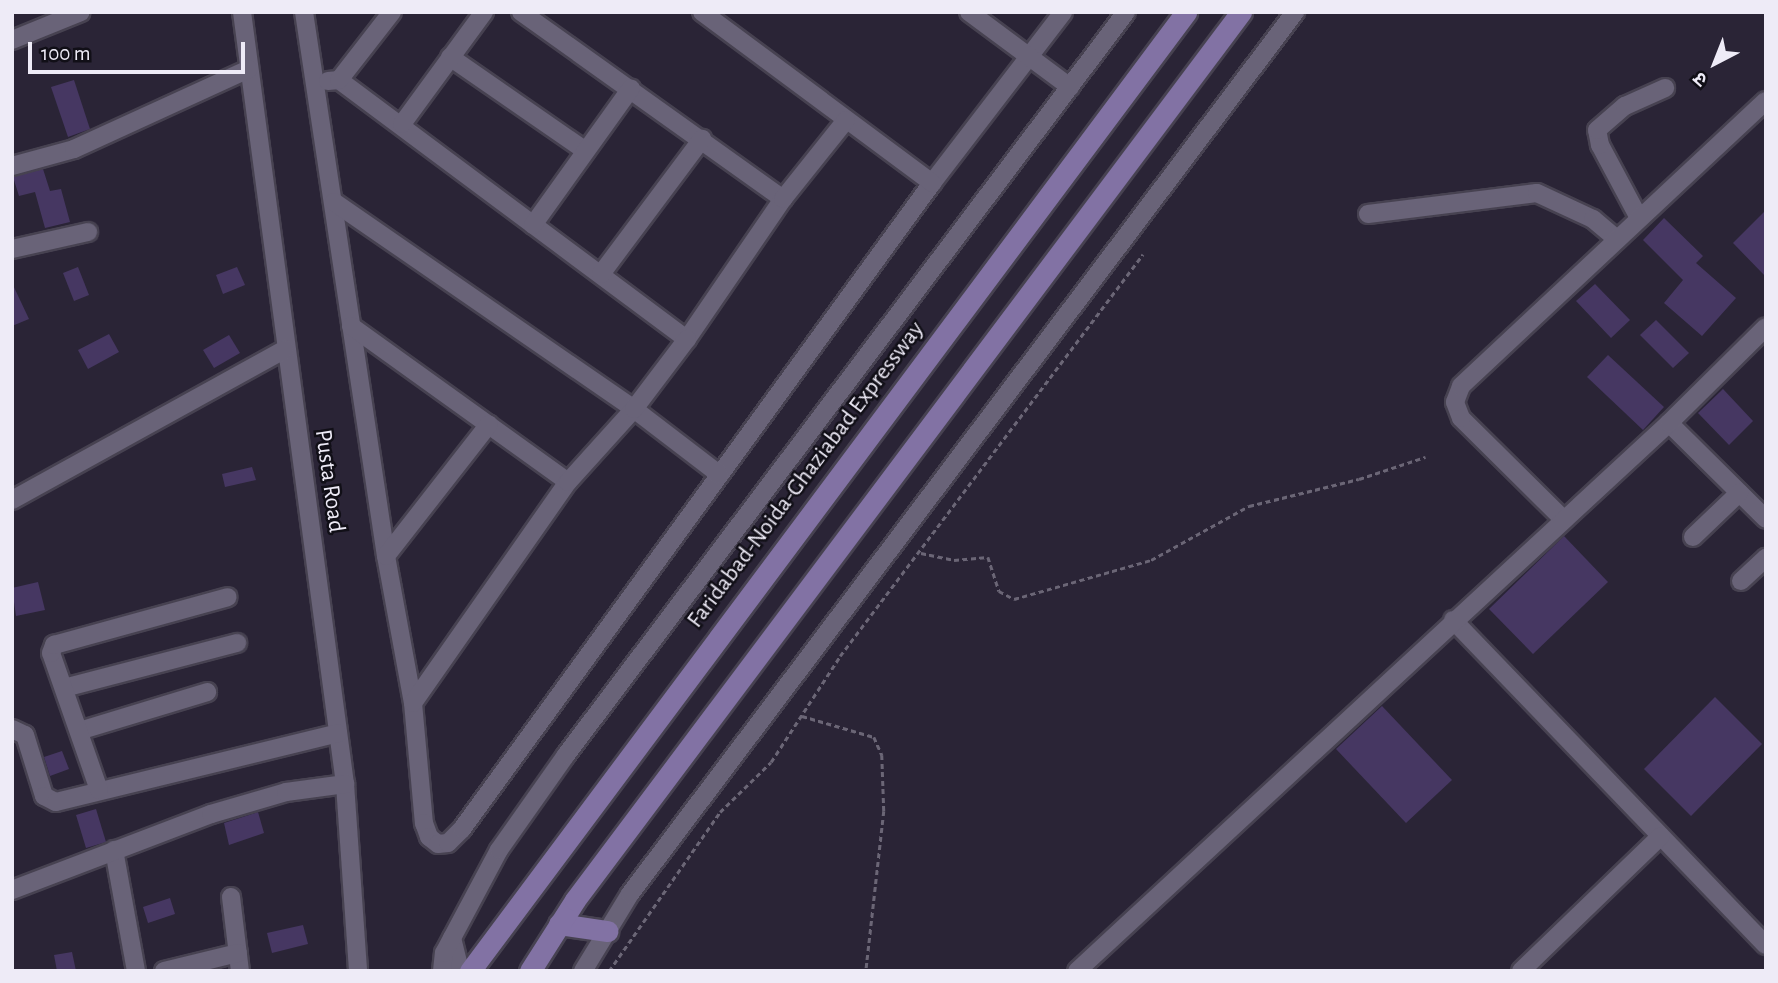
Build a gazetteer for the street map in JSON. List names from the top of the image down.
{
  "streets": {
    "main road": ["Faridabad-Noida-Ghaziabad Expressway"],
    "street": ["Pusta Road"]
  },
  "scale_bar": "100 m",
  "north": "bottom left"
}
